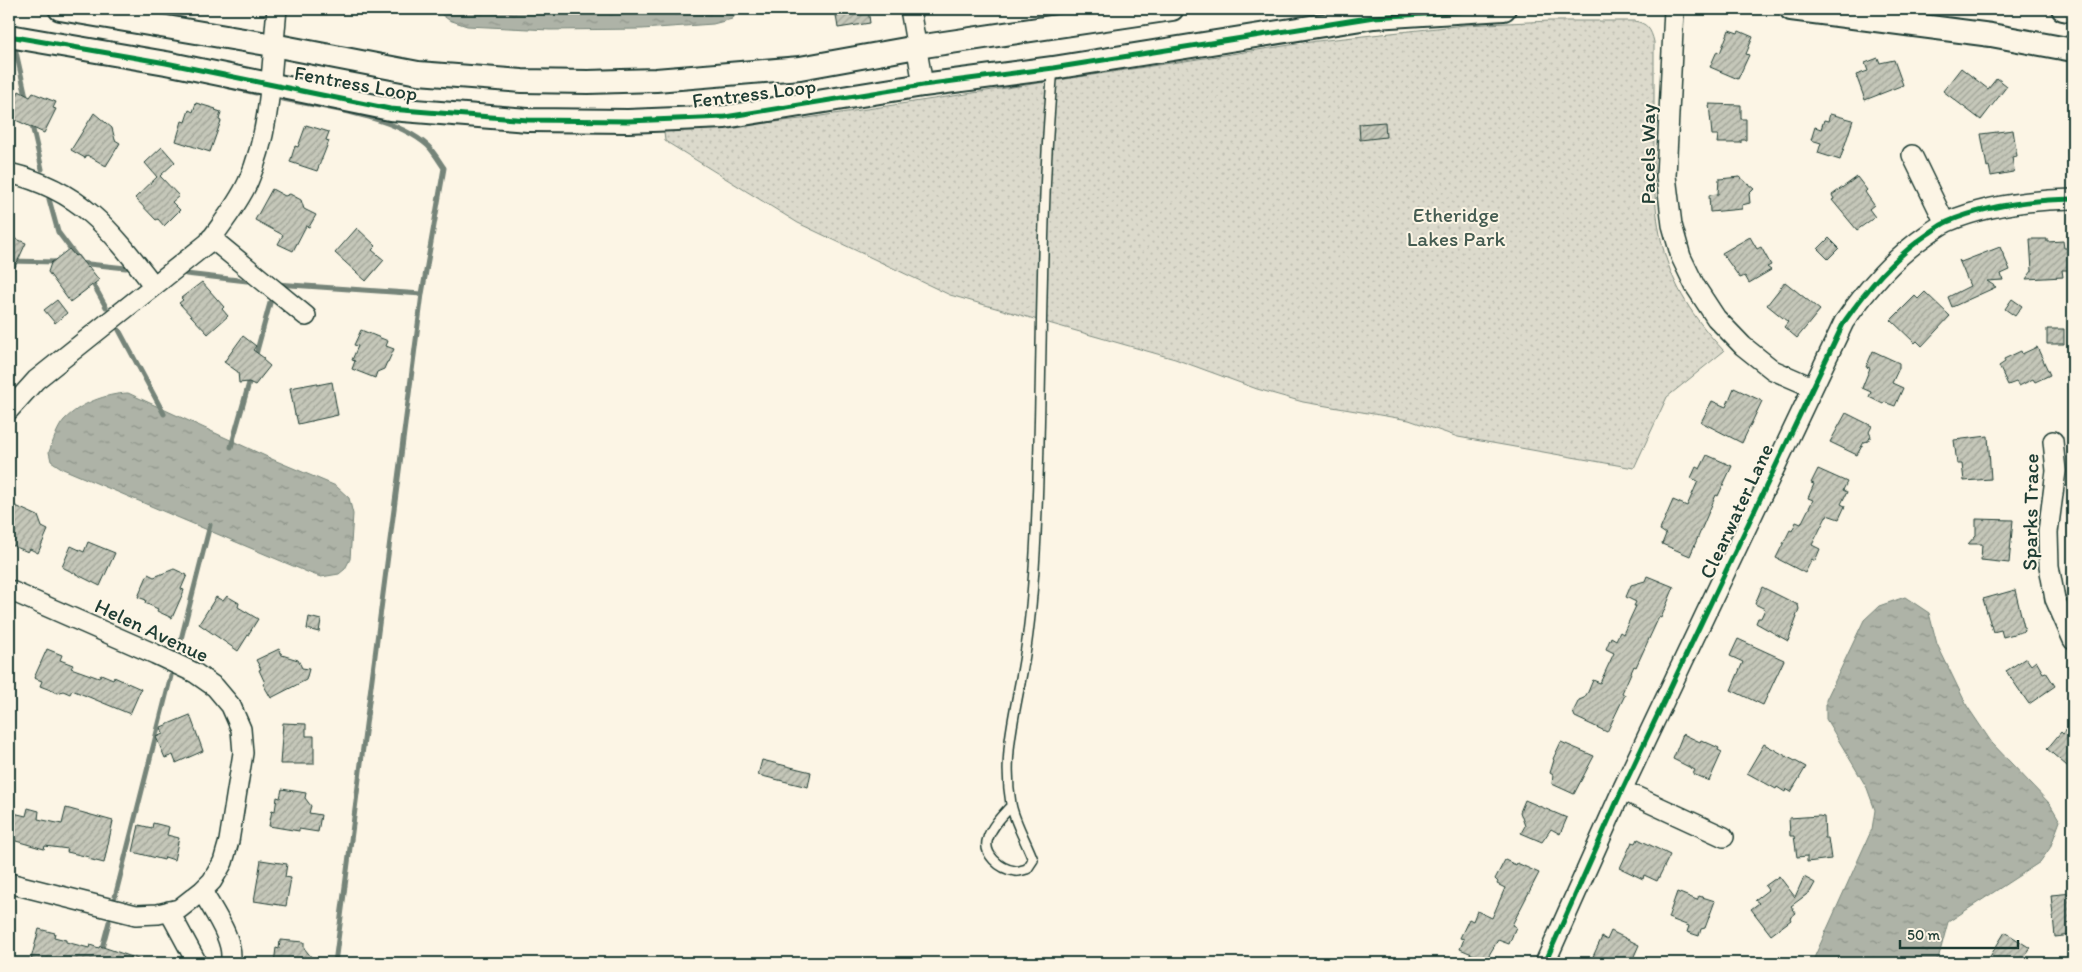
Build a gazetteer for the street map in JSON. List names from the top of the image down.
{
  "streets": {
    "street": [
      "Fentress Loop",
      "Pacels Way",
      "Clearwater Lane",
      "Sparks Trace",
      "Helen Avenue"
    ]
  },
  "crossings": [
    ["Pacels Way", "Clearwater Lane"]
  ],
  "parks": ["Etheridge Lakes Park"],
  "scale_bar": "50 m"
}
